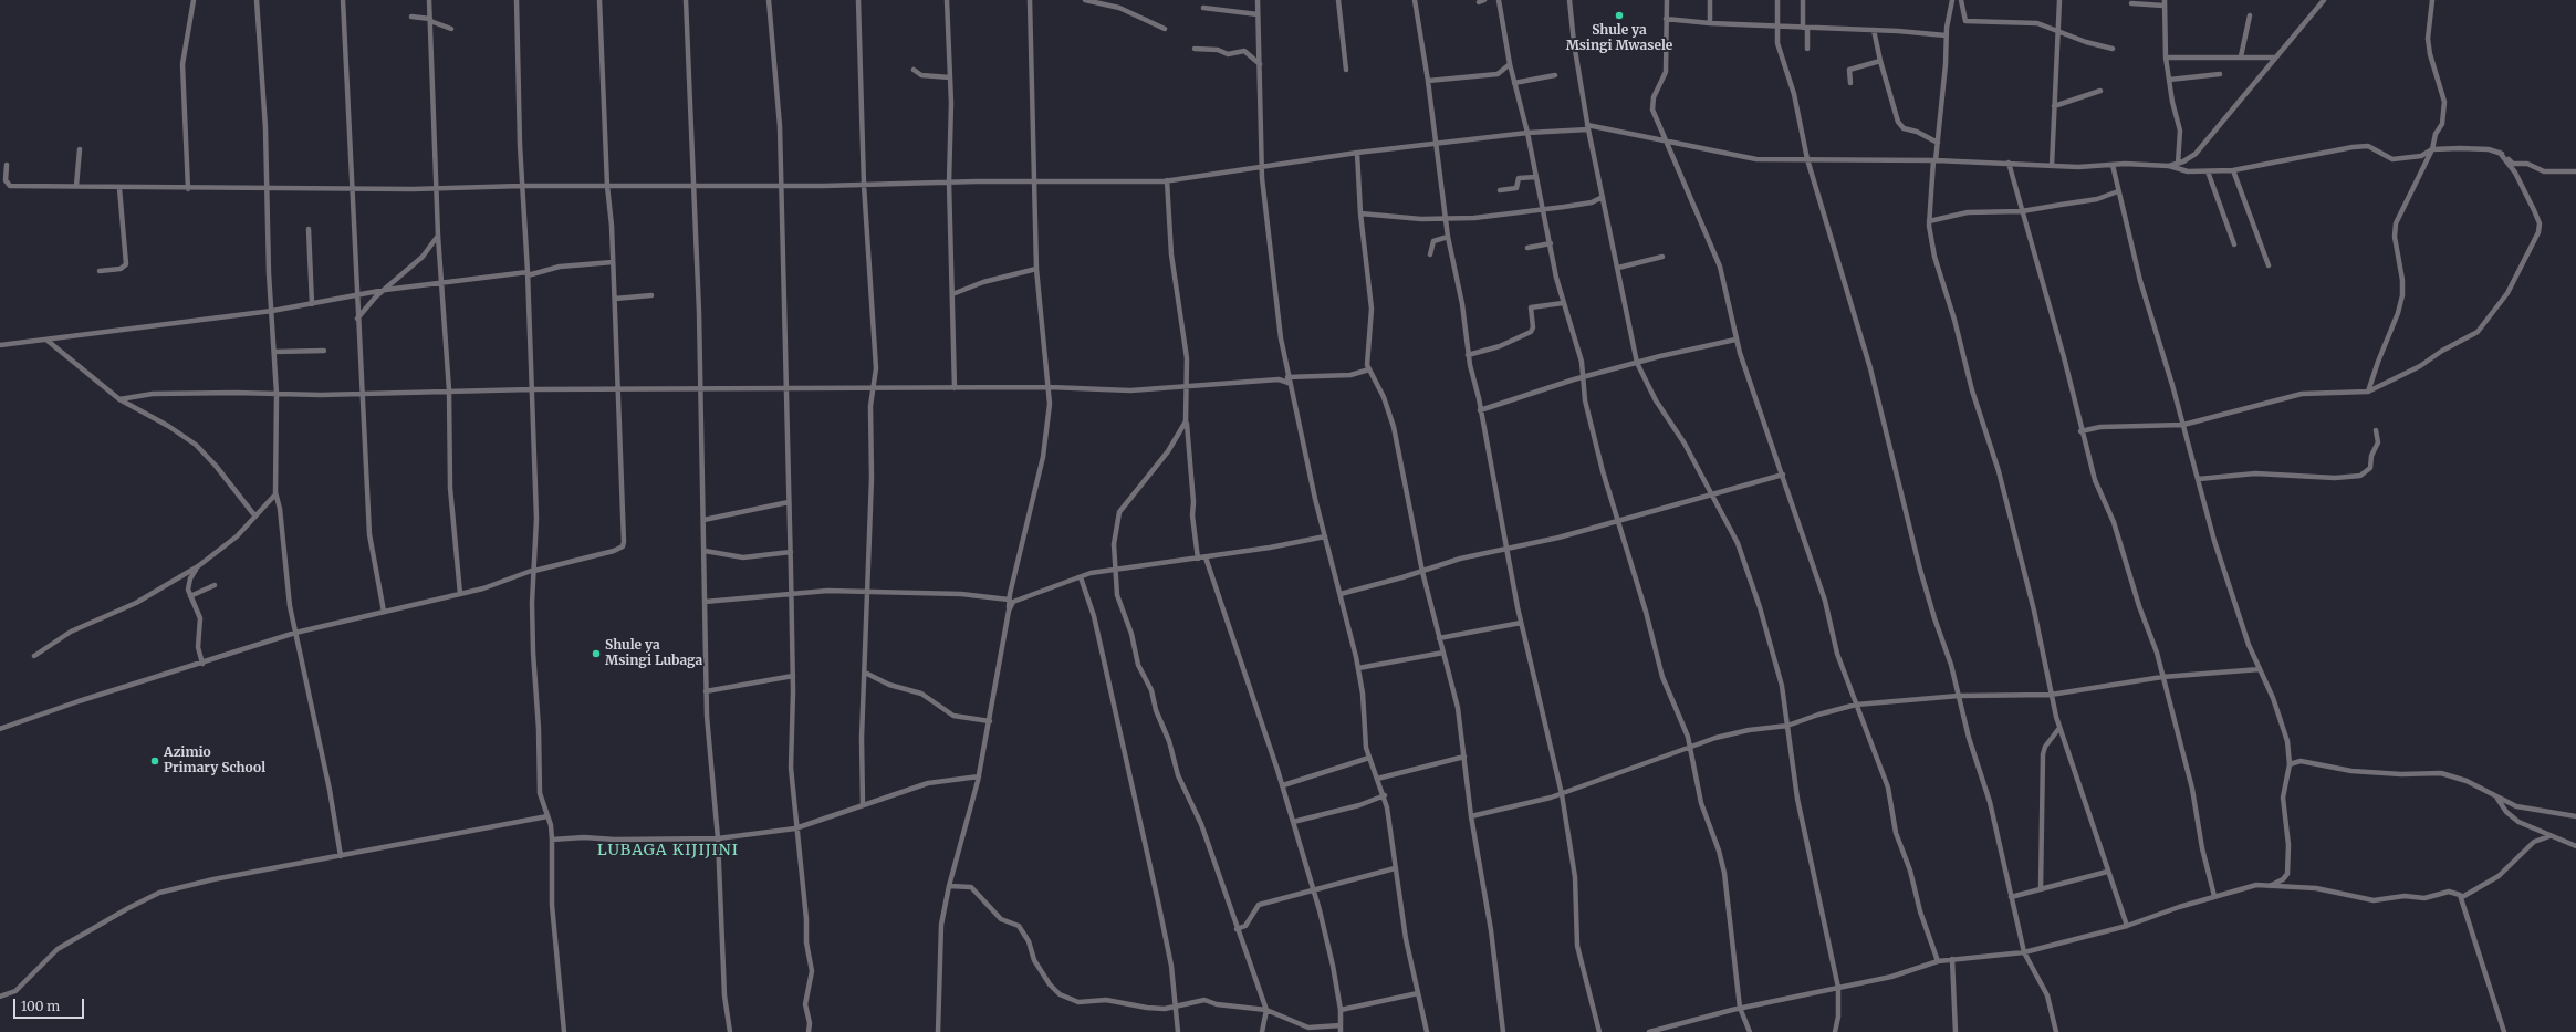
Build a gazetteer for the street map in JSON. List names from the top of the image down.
{
  "districts": ["LUBAGA KIJIJINI"],
  "places": ["Shule ya Msingi Mwasele", "Shule ya Msingi Lubaga", "Azimio Primary School"],
  "scale_bar": "100 m"
}
